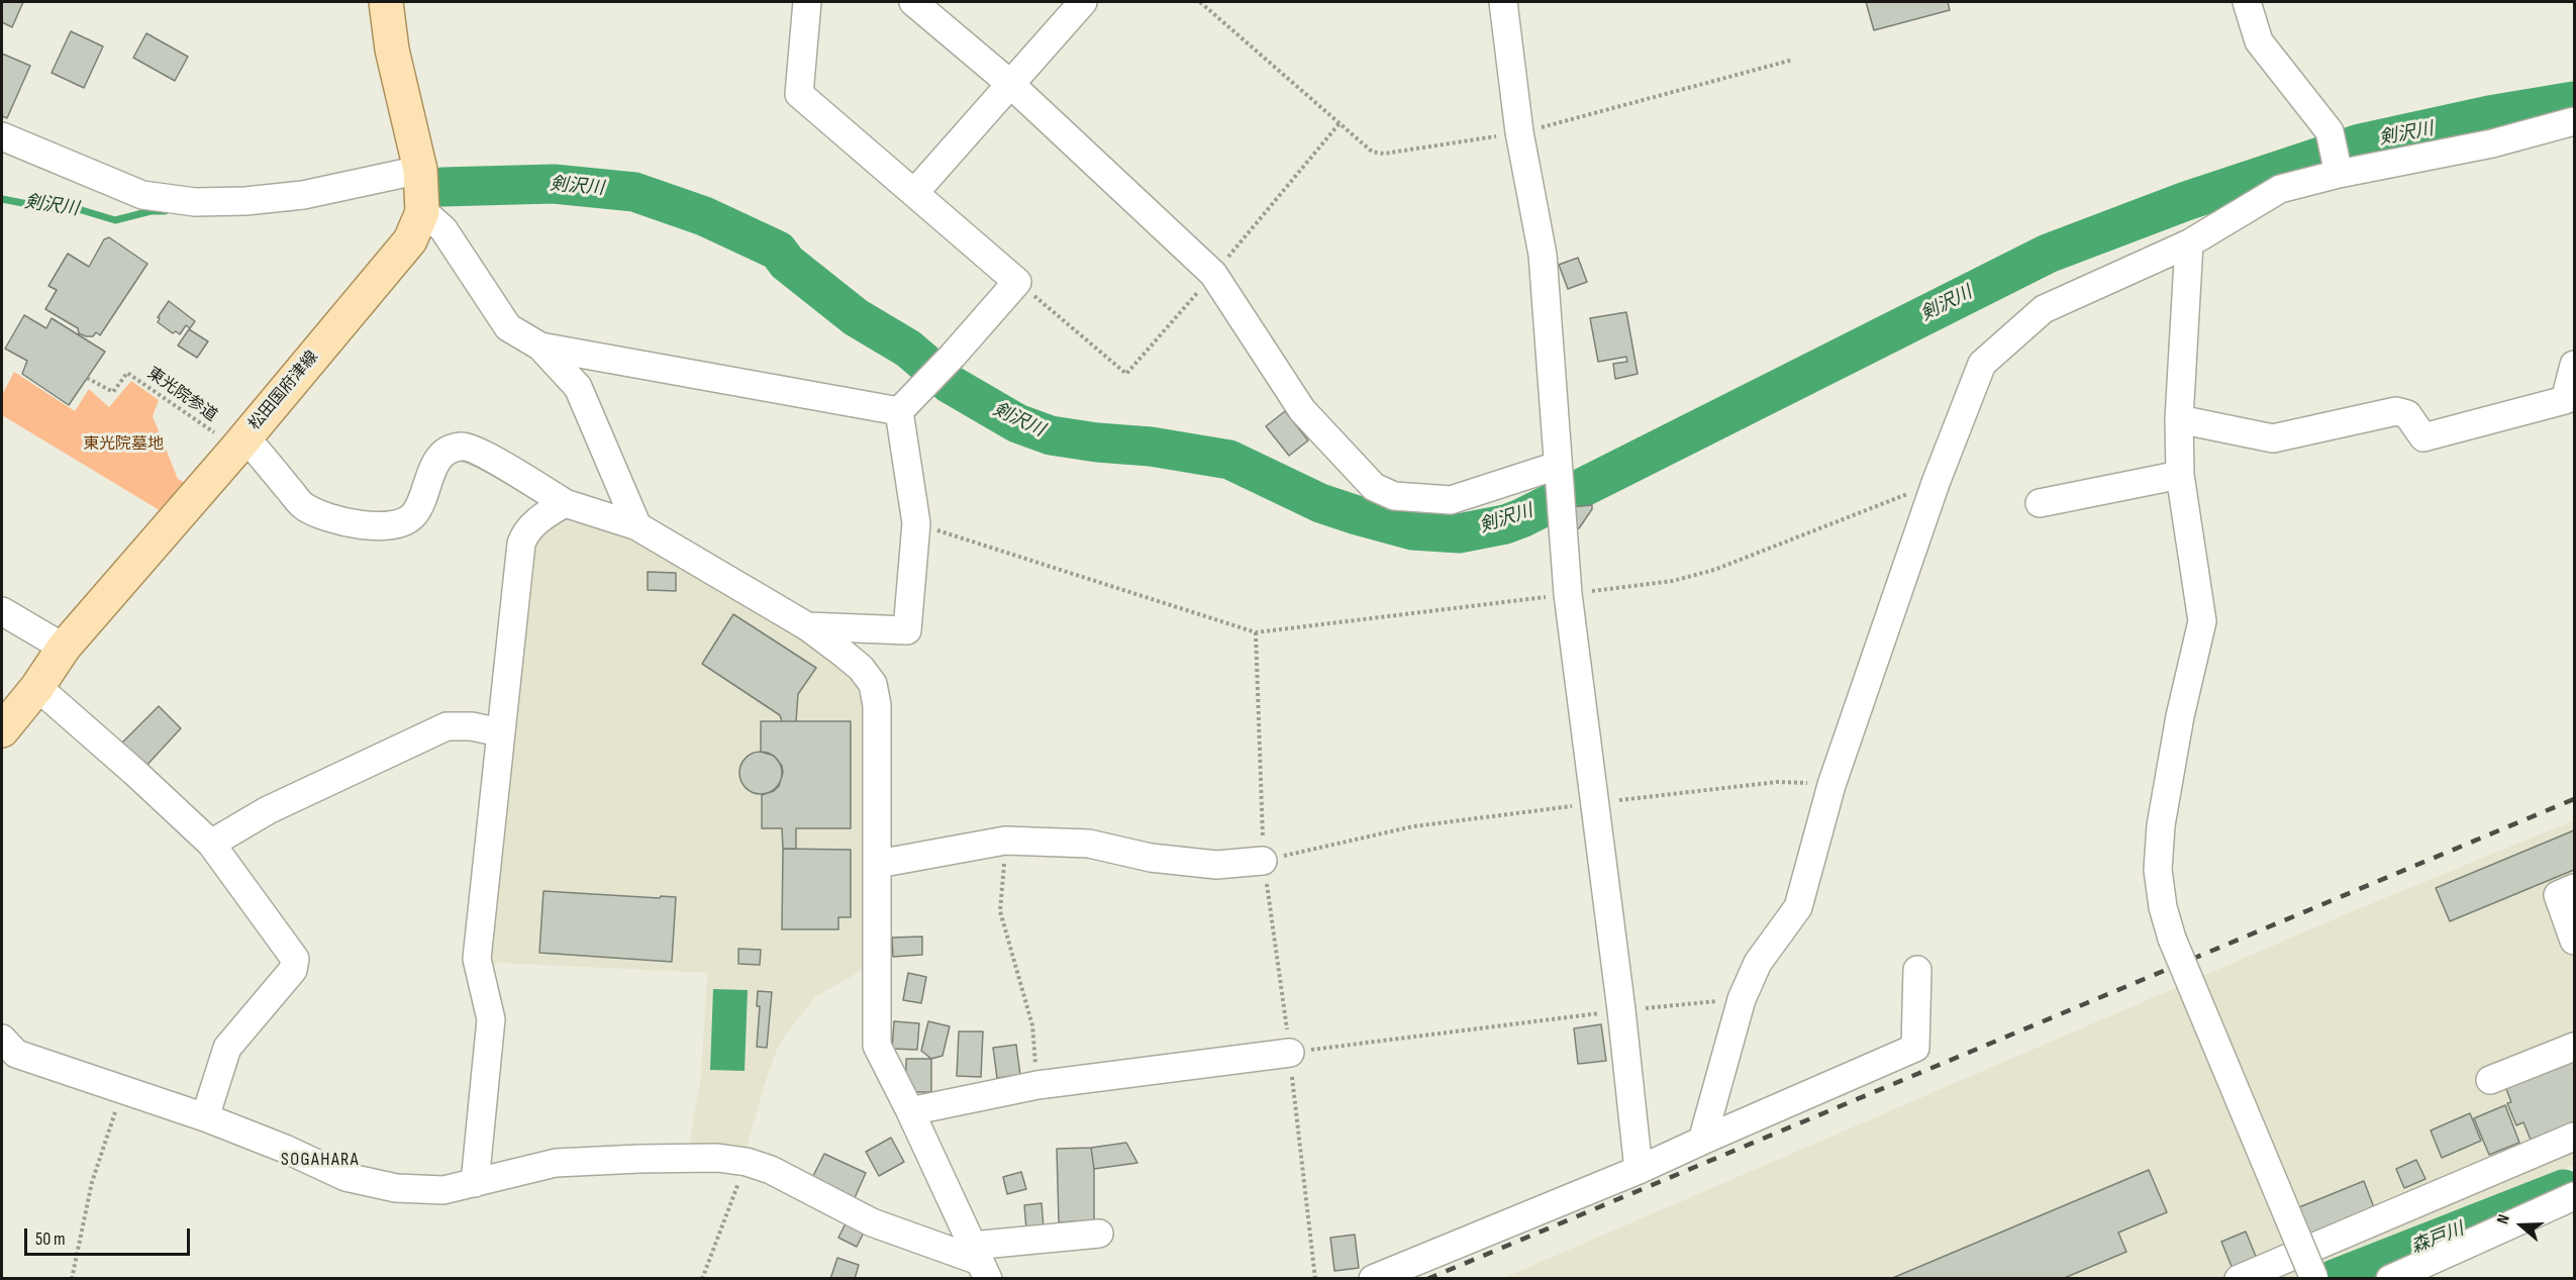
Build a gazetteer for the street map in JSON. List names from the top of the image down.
{
  "streets": {
    "main road": ["松田国府津線"],
    "path": ["東光院参道"]
  },
  "crossings": [
    ["松田国府津線", "東光院参道"]
  ],
  "districts": ["SOGAHARA"],
  "water": ["剣沢川", "森戸川"],
  "parks": ["東光院墓地"],
  "scale_bar": "50 m",
  "north": "left"
}
